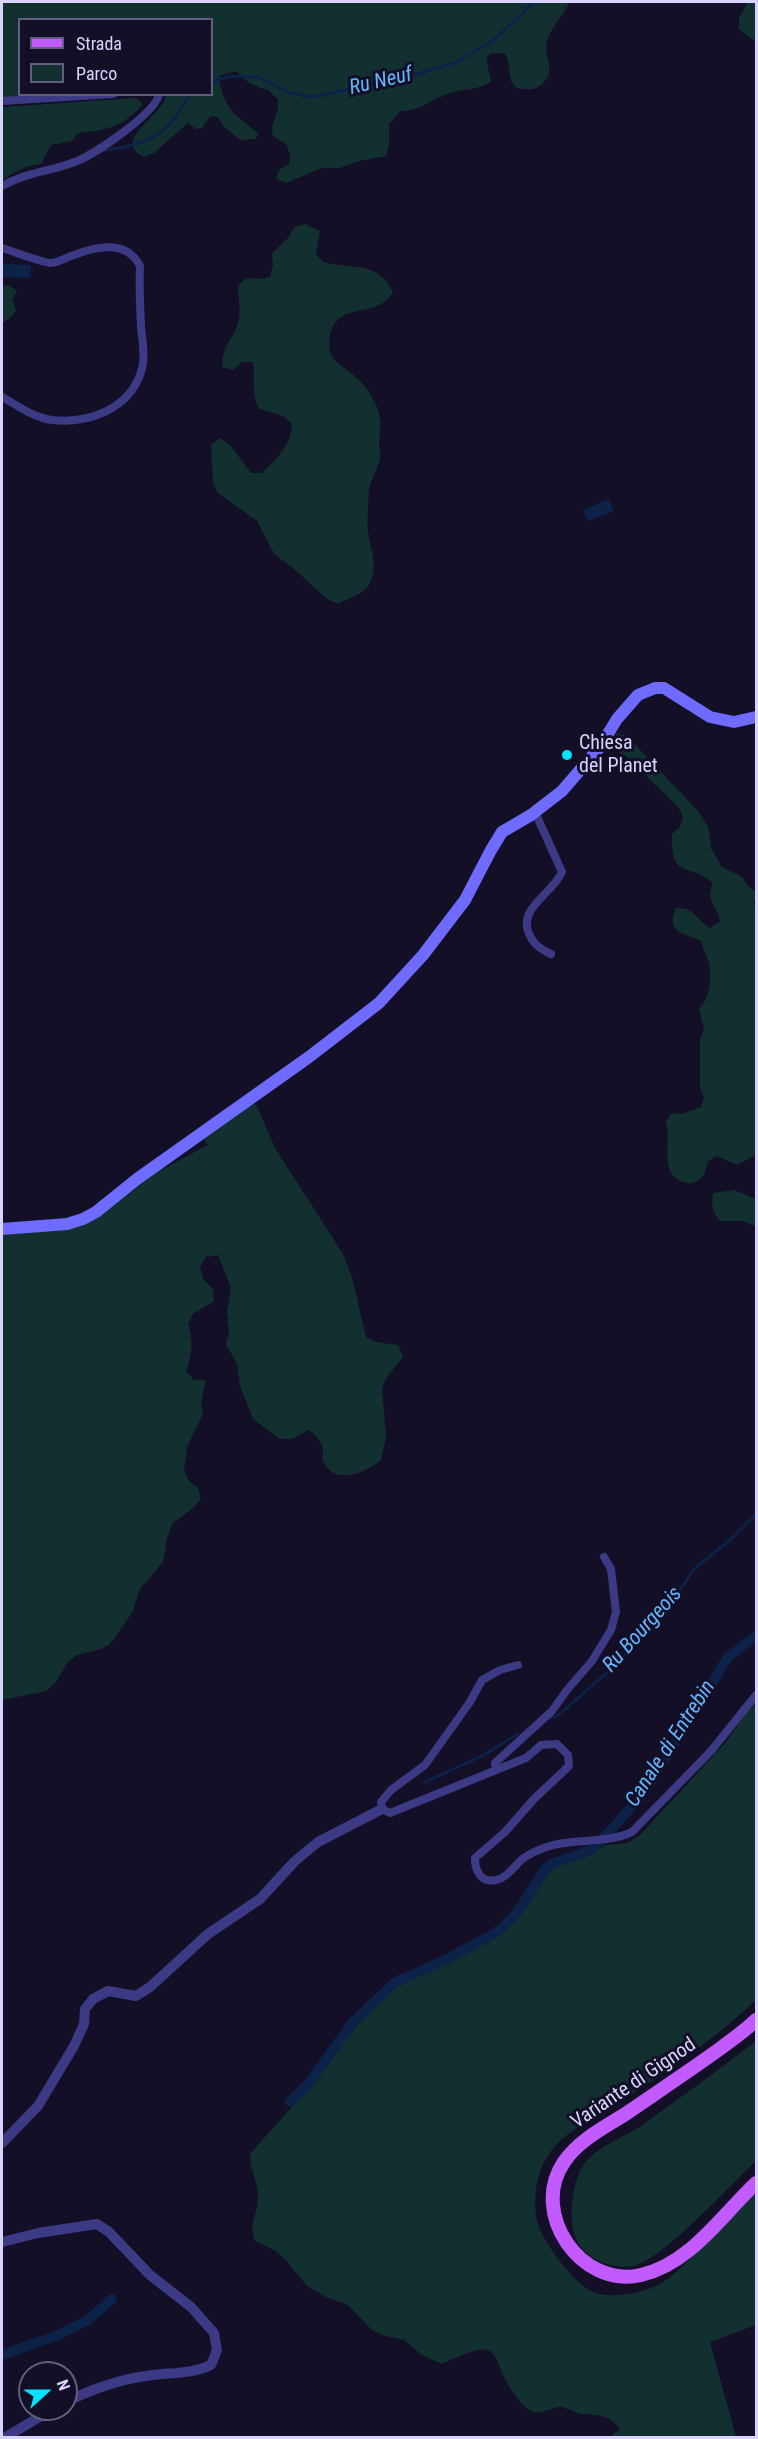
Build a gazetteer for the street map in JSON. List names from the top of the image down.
{
  "streets": {
    "main road": ["Variante di Gignod"]
  },
  "water": ["Ru Neuf", "Ru Bourgeois", "Canale di Entrebin"],
  "places": ["Chiesa del Planet"],
  "legend": ["Strada", "Parco"],
  "north": "right"
}
